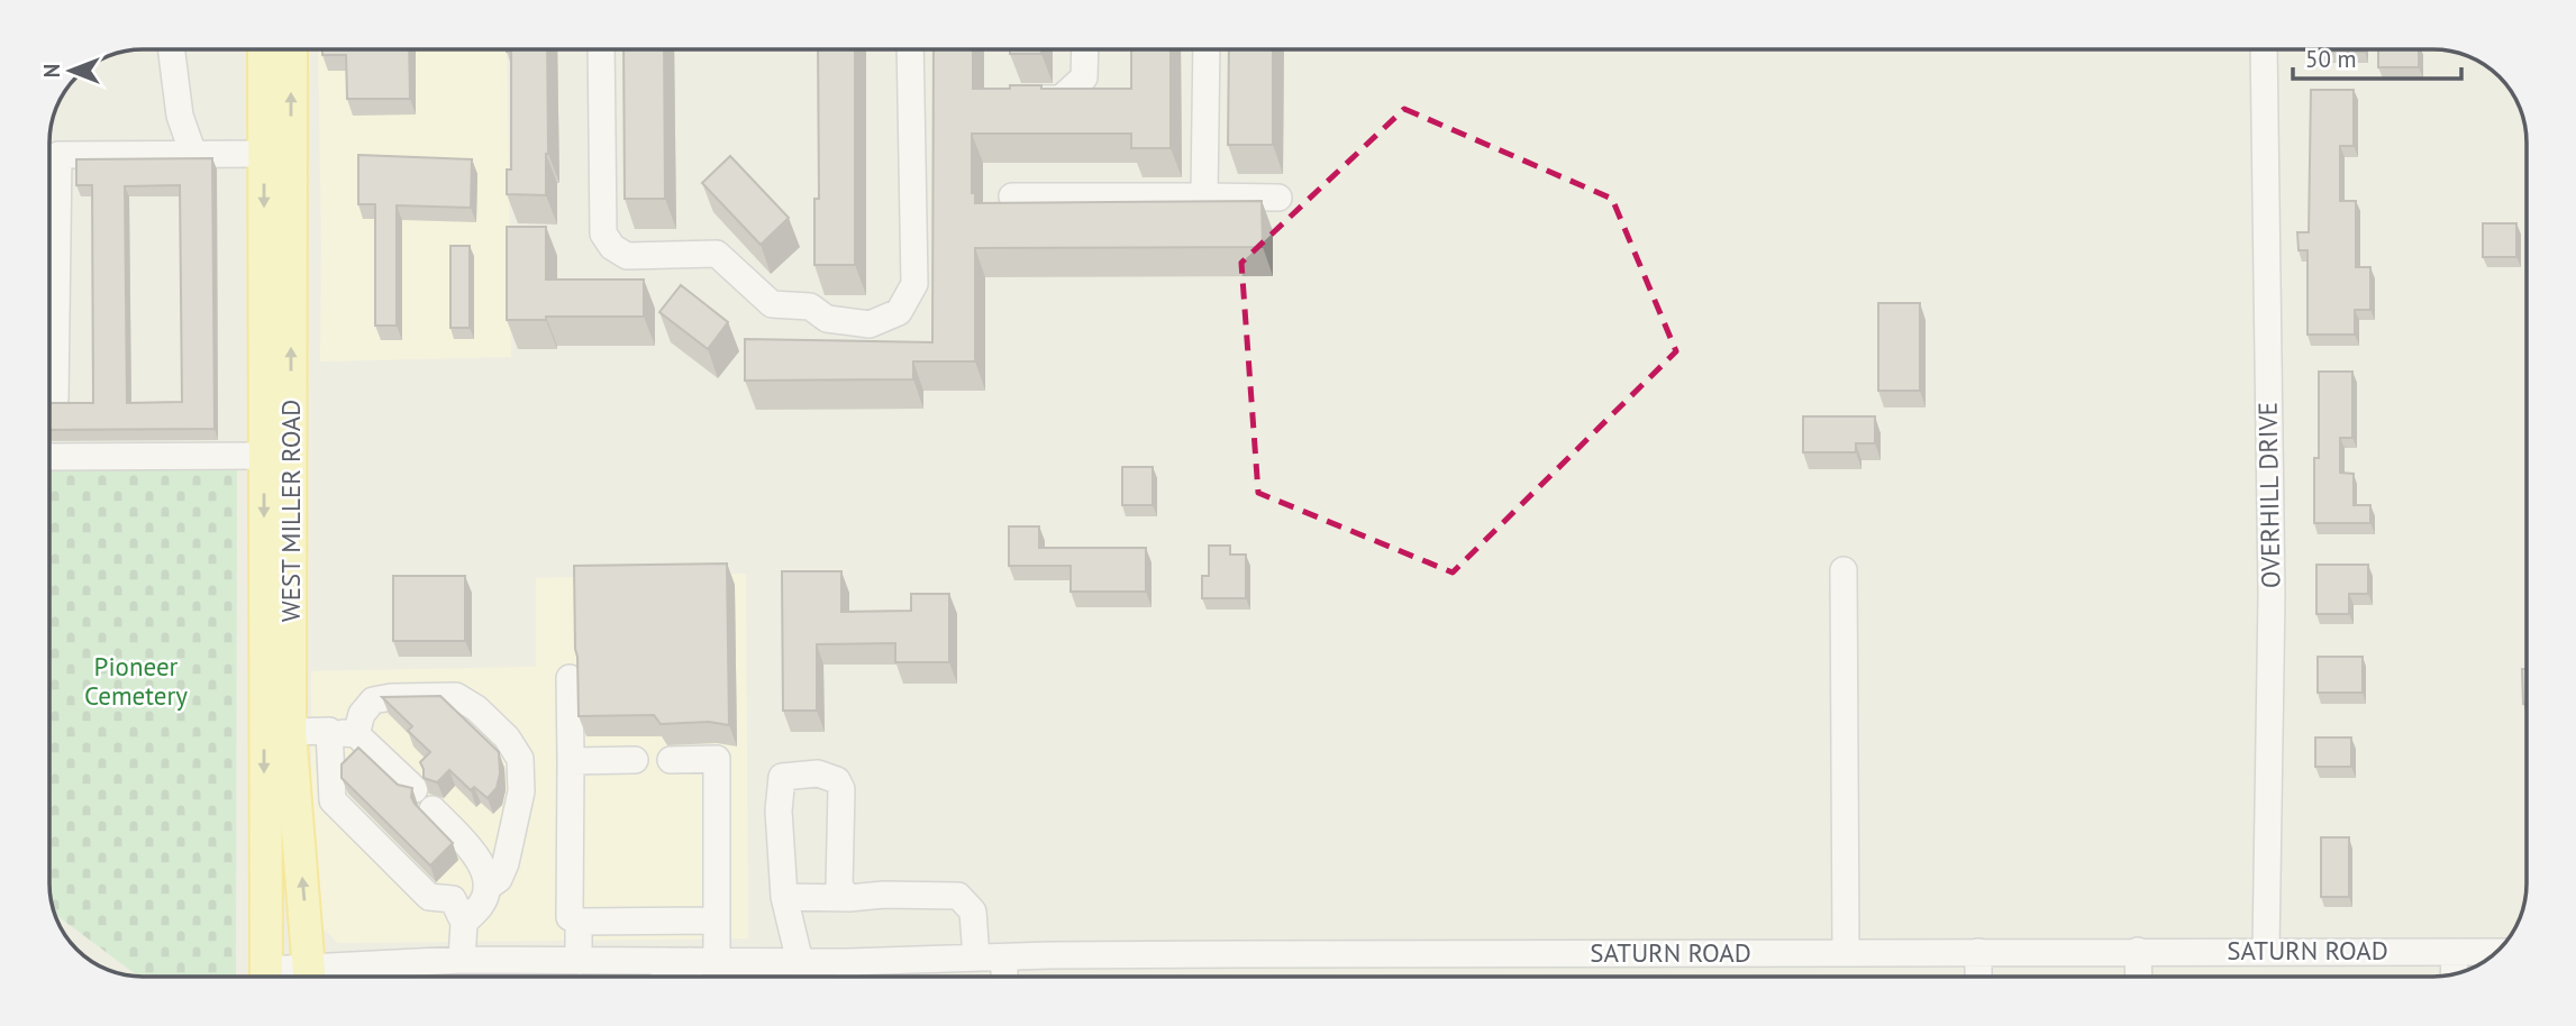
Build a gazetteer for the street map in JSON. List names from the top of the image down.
{
  "streets": {
    "main road": ["WEST MILLER ROAD"],
    "street": ["OVERHILL DRIVE", "SATURN ROAD"]
  },
  "crossings": [
    ["OVERHILL DRIVE", "SATURN ROAD"],
    ["WEST MILLER ROAD", "SATURN ROAD"]
  ],
  "parks": ["Pioneer Cemetery"],
  "scale_bar": "50 m",
  "north": "left"
}
